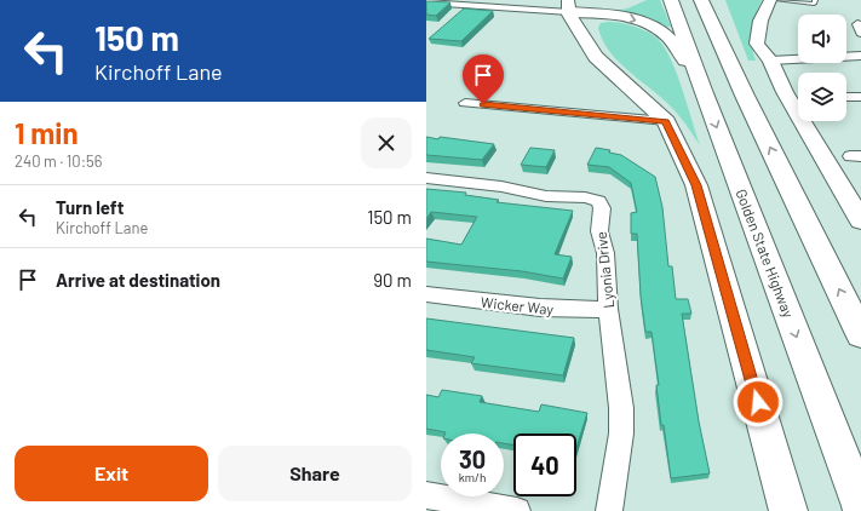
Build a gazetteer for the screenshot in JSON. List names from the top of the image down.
{
  "streets": {
    "highway": ["Golden State Highway"],
    "street": ["Lyonia Drive", "Wicker Way"]
  },
  "crossings": [
    ["Lyonia Drive", "Wicker Way"]
  ],
  "page": {
    "turn": ["150 m", "Kirchoff Lane"],
    "heading": ["1 min", "240 m · 10:56"],
    "list": [
      {
        "name": "Turn left",
        "note": "Kirchoff Lane",
        "value": "150 m"
      },
      {
        "name": "Arrive at destination",
        "value": "90 m"
      }
    ],
    "speed": "30 km/h",
    "limit": "40",
    "buttons": ["Exit", "Share"]
  }
}
